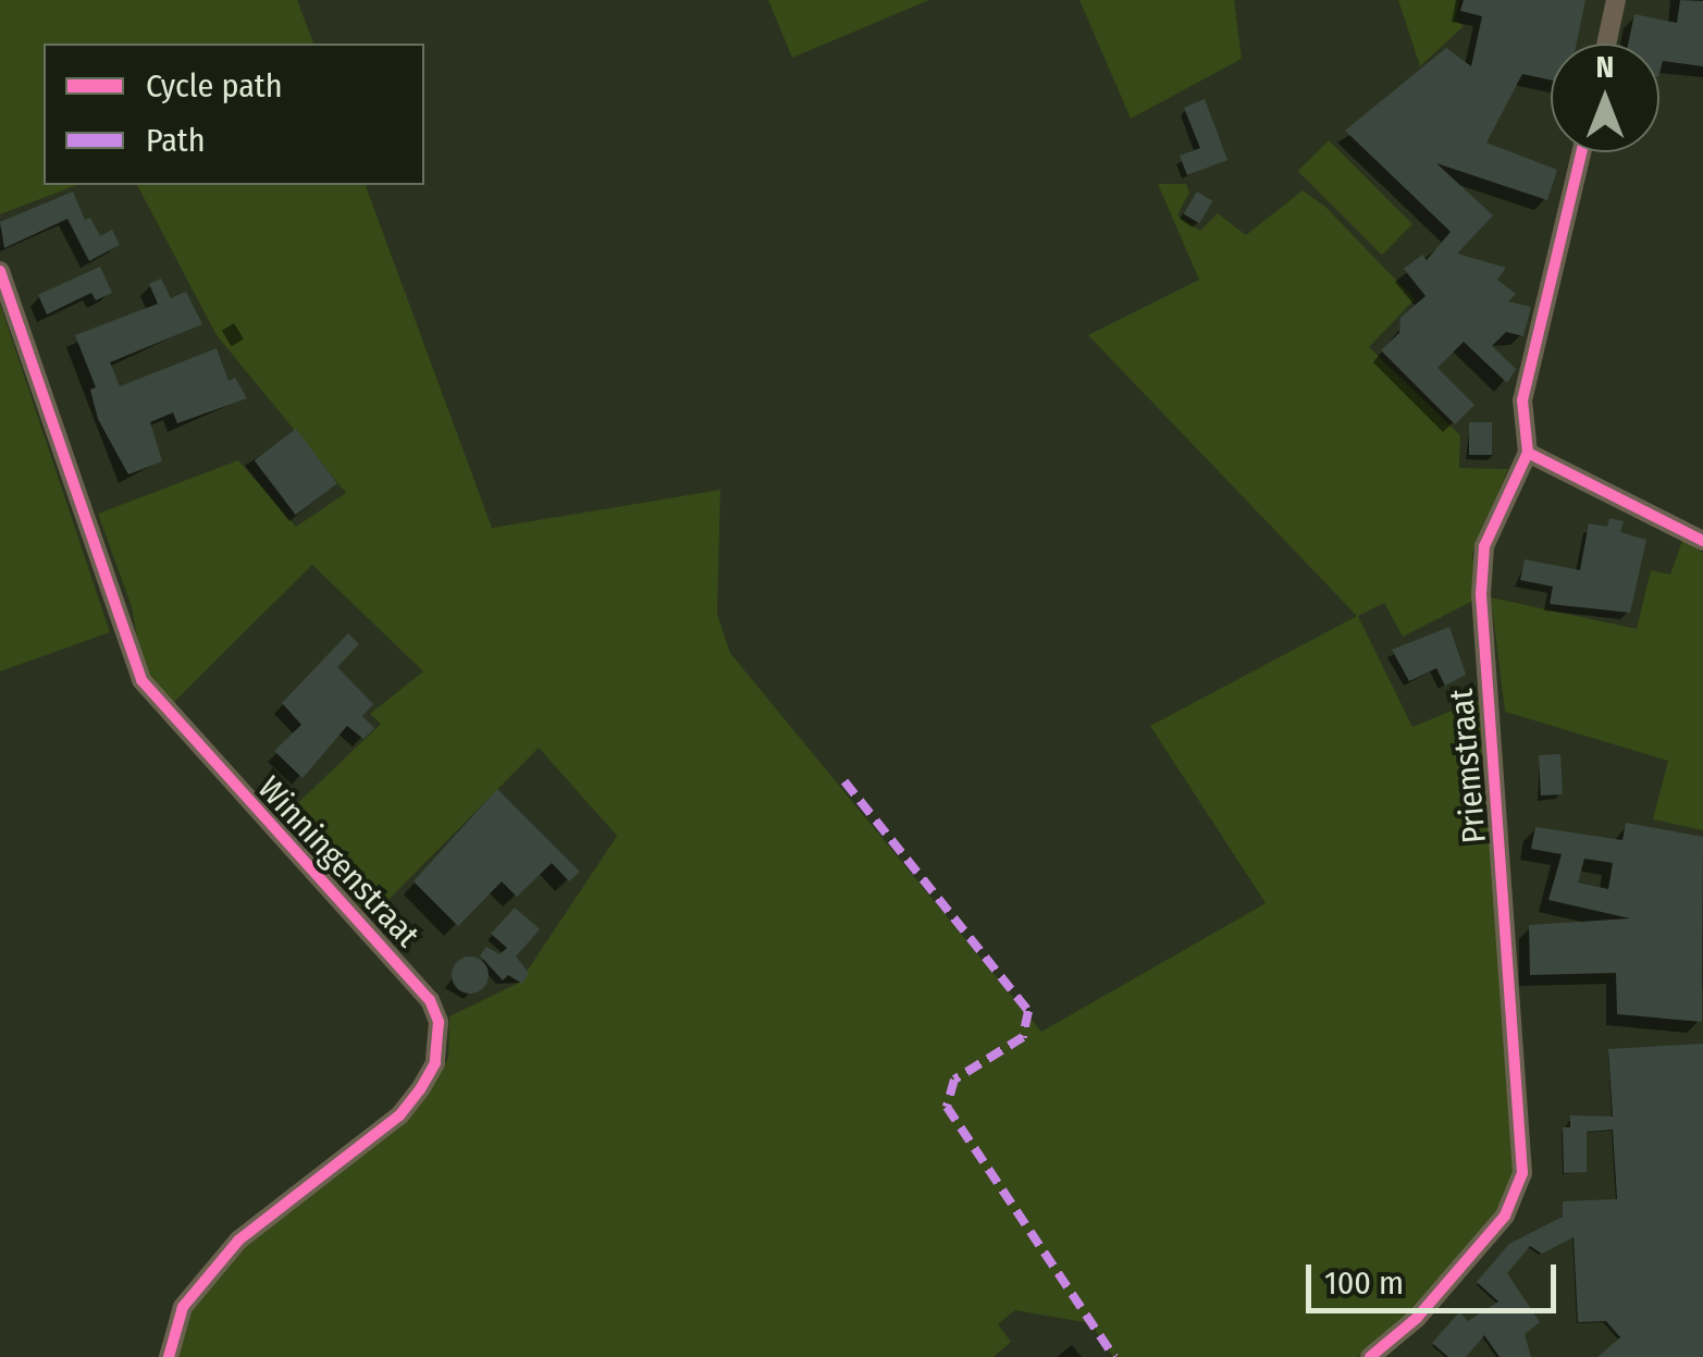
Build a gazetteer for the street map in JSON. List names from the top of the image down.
{
  "streets": {
    "street": ["Priemstraat", "Winningenstraat"]
  },
  "legend": ["Cycle path", "Path"],
  "scale_bar": "100 m",
  "north": "top"
}
